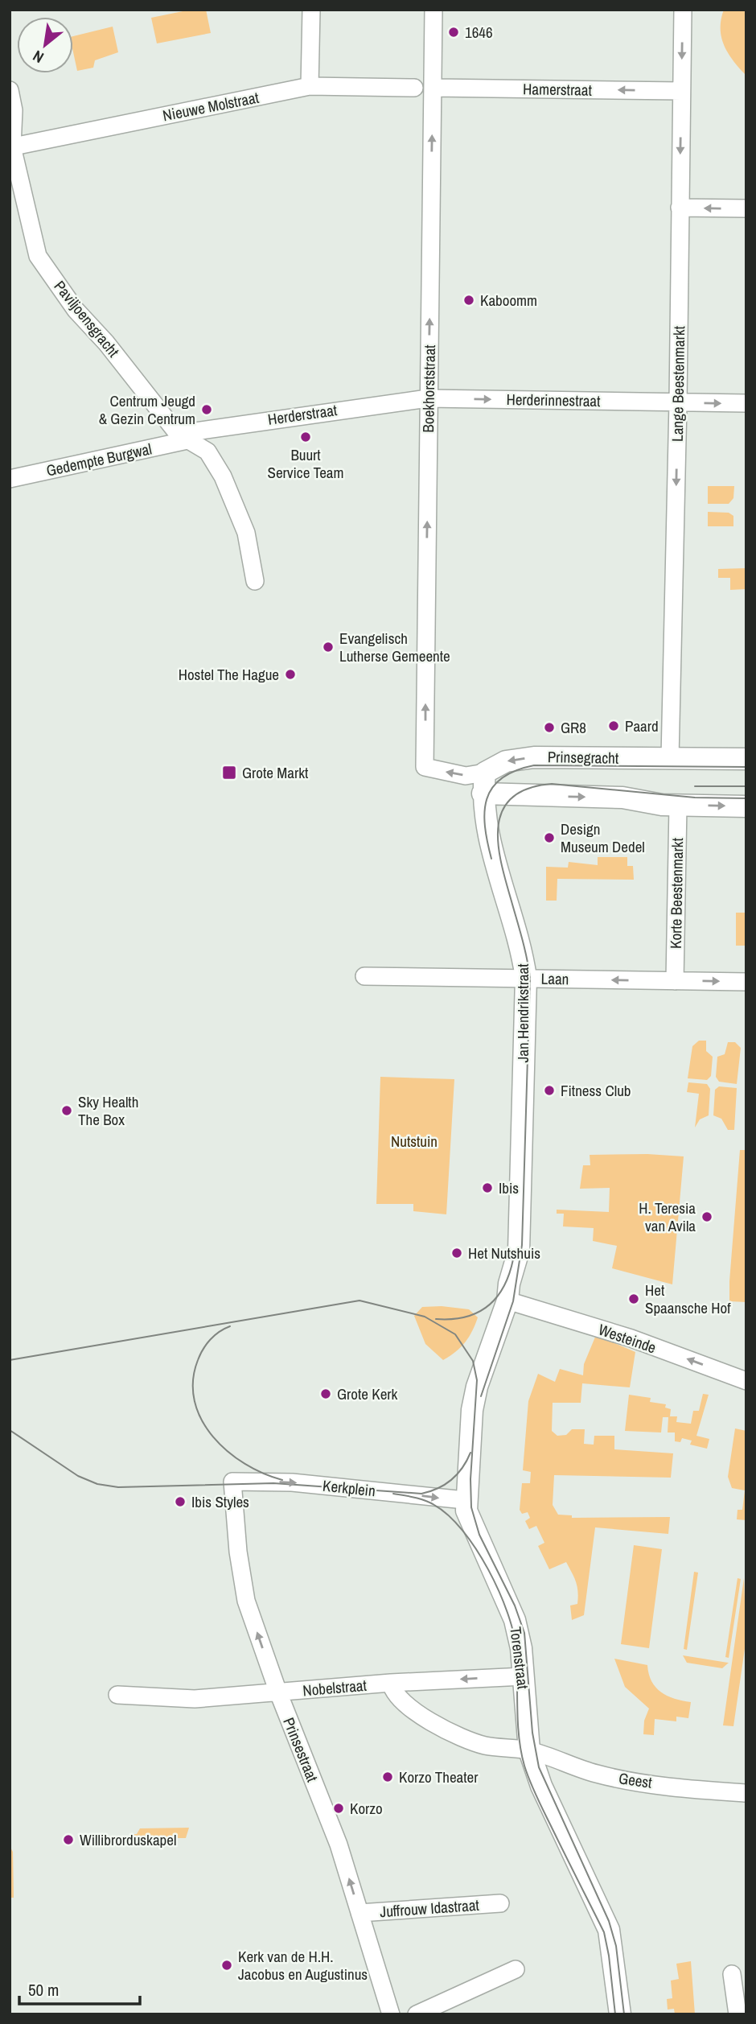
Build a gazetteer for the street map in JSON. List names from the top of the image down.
{
  "streets": {
    "street": [
      "Hamerstraat",
      "Nieuwe Molstraat",
      "Paviljoensgracht",
      "Lange Beestenmarkt",
      "Boekhorststraat",
      "Herderinnestraat",
      "Herderstraat",
      "Gedempte Burgwal",
      "Prinsegracht",
      "Korte Beestenmarkt",
      "Laan",
      "Jan Hendrikstraat",
      "Westeinde",
      "Kerkplein",
      "Torenstraat",
      "Nobelstraat",
      "Prinsestraat",
      "Geest",
      "Juffrouw Idastraat"
    ]
  },
  "crossings": [
    ["Hamerstraat", "Lange Beestenmarkt"],
    ["Hamerstraat", "Boekhorststraat"],
    ["Nieuwe Molstraat", "Paviljoensgracht"],
    ["Paviljoensgracht", "Herderstraat"],
    ["Paviljoensgracht", "Gedempte Burgwal"],
    ["Lange Beestenmarkt", "Herderinnestraat"],
    ["Lange Beestenmarkt", "Prinsegracht"],
    ["Boekhorststraat", "Herderinnestraat"],
    ["Boekhorststraat", "Herderstraat"],
    ["Boekhorststraat", "Prinsegracht"],
    ["Herderinnestraat", "Herderstraat"],
    ["Herderstraat", "Gedempte Burgwal"],
    ["Prinsegracht", "Korte Beestenmarkt"],
    ["Prinsegracht", "Jan Hendrikstraat"],
    ["Korte Beestenmarkt", "Laan"],
    ["Laan", "Jan Hendrikstraat"],
    ["Jan Hendrikstraat", "Westeinde"],
    ["Jan Hendrikstraat", "Torenstraat"],
    ["Westeinde", "Torenstraat"],
    ["Kerkplein", "Torenstraat"],
    ["Kerkplein", "Prinsestraat"],
    ["Torenstraat", "Nobelstraat"],
    ["Torenstraat", "Geest"],
    ["Nobelstraat", "Prinsestraat"],
    ["Prinsestraat", "Juffrouw Idastraat"]
  ],
  "one_way": [
    "Hamerstraat",
    "Lange Beestenmarkt",
    "Boekhorststraat",
    "Herderinnestraat",
    "Westeinde",
    "Kerkplein",
    "Prinsestraat"
  ],
  "parks": ["Nutstuin"],
  "places": {
    "other": [
      "1646",
      "Kaboomm",
      "Centrum Jeugd & Gezin Centrum",
      "Buurt Service Team",
      "Evangelisch Lutherse Gemeente",
      "Hostel The Hague",
      "Paard",
      "GR8",
      "Design Museum Dedel",
      "Fitness Club",
      "Sky Health The Box",
      "Ibis",
      "H. Teresia van Avila",
      "Het Nutshuis",
      "Het Spaansche Hof",
      "Grote Kerk",
      "Ibis Styles",
      "Korzo Theater",
      "Korzo",
      "Willibrorduskapel",
      "Kerk van de H.H. Jacobus en Augustinus"
    ],
    "transit": ["Grote Markt"]
  },
  "scale_bar": "50 m",
  "north": "bottom left"
}
